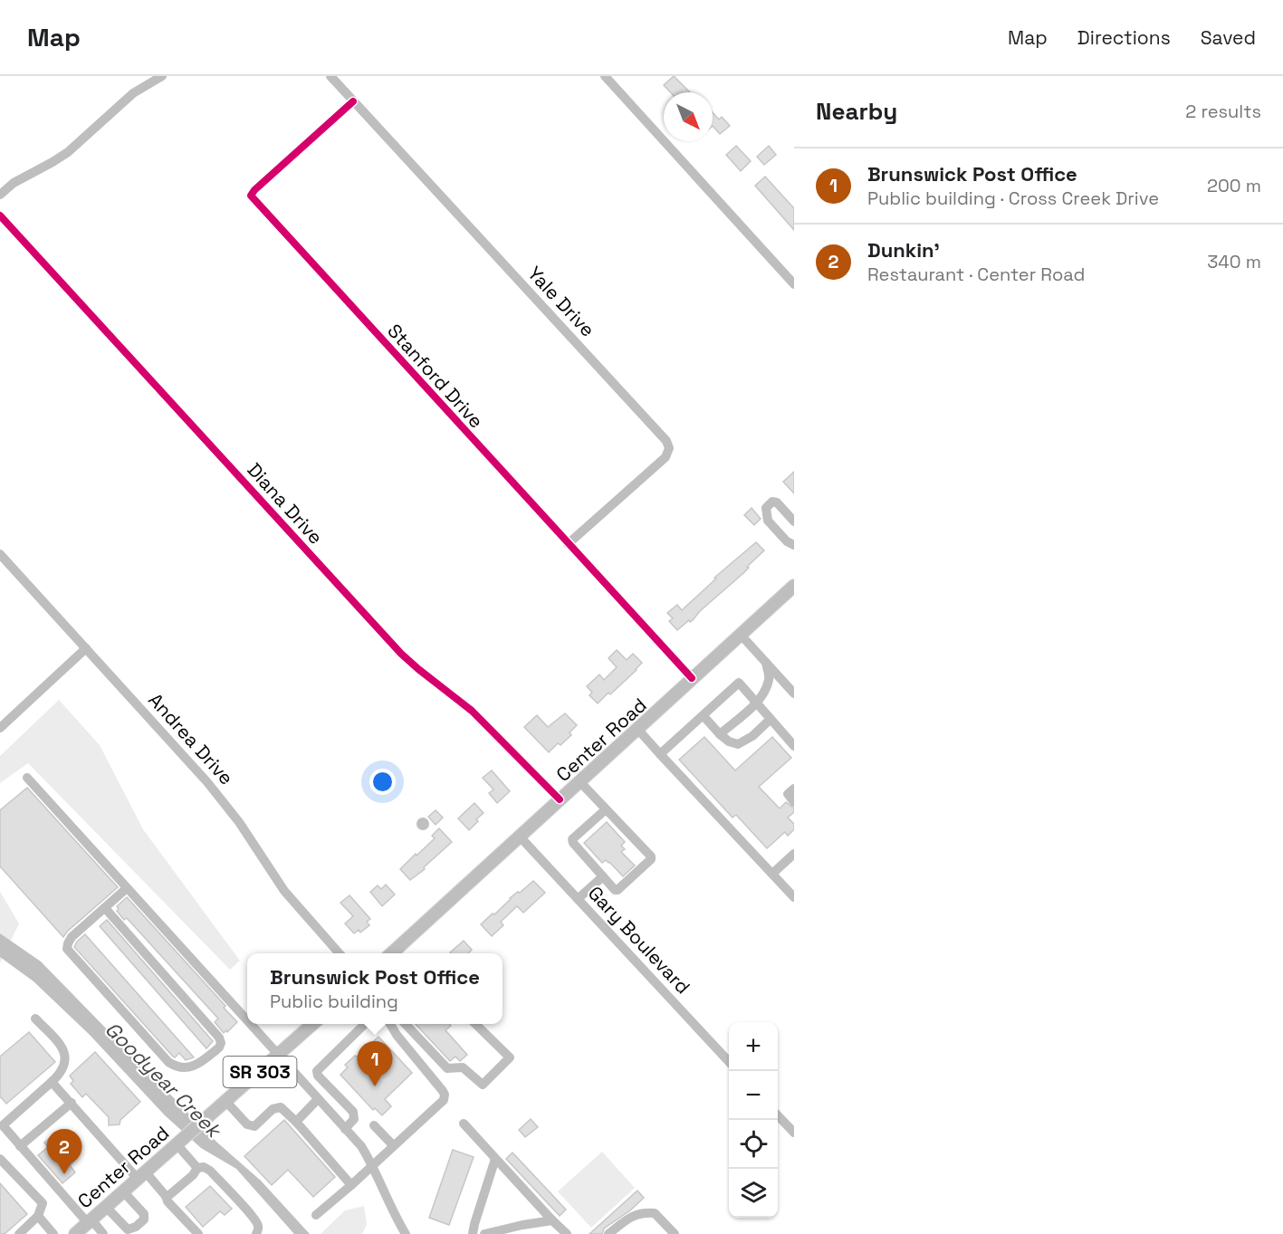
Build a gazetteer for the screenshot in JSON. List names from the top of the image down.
{
  "streets": {
    "main road": ["Center Road", "SR 303"],
    "street": [
      "Yale Drive",
      "Stanford Drive",
      "Diana Drive",
      "Andrea Drive",
      "Gary Boulevard"
    ]
  },
  "crossings": [
    ["Yale Drive", "Stanford Drive"],
    ["Stanford Drive", "Center Road"],
    ["Diana Drive", "Center Road"],
    ["Center Road", "Gary Boulevard"]
  ],
  "water": ["Goodyear Creek"],
  "north": "bottom right",
  "page": {
    "header": "Map",
    "nav": ["Map", "Directions", "Saved"],
    "heading": ["Nearby", "2 results"],
    "list": [
      {
        "mark": "1",
        "name": "Brunswick Post Office",
        "note": "Public building · Cross Creek Drive",
        "value": "200 m"
      },
      {
        "mark": "2",
        "name": "Dunkin'",
        "note": "Restaurant · Center Road",
        "value": "340 m"
      }
    ],
    "popup": ["Brunswick Post Office", "Public building"],
    "map_buttons": ["+", "−"],
    "pins": ["1", "2"]
  }
}
